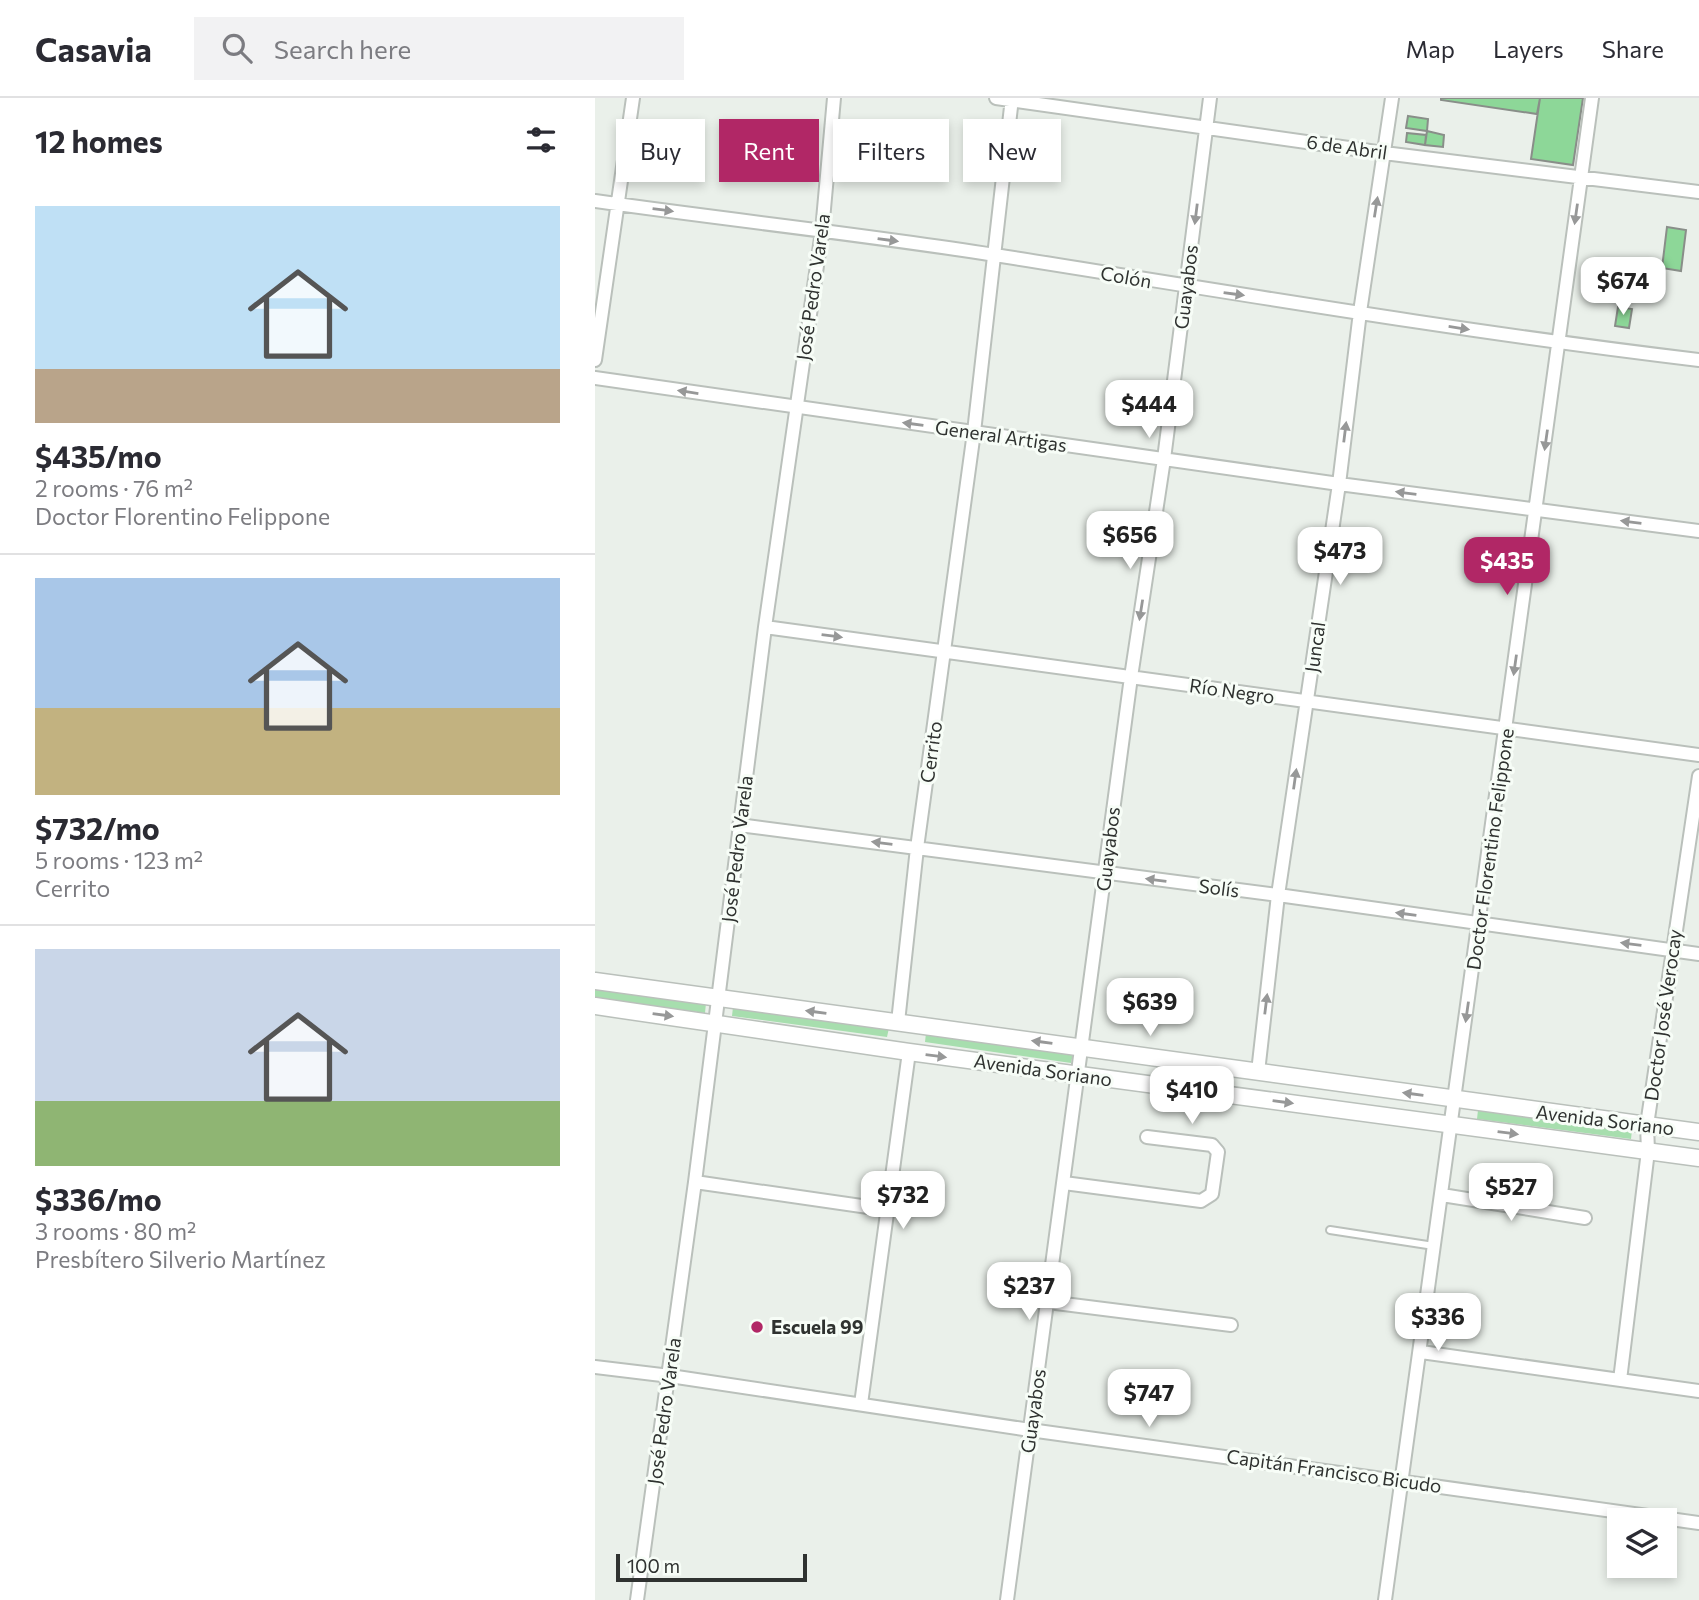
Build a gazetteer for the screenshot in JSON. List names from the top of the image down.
{
  "streets": {
    "street": [
      "6 de Abril",
      "Colón",
      "José Pedro Varela",
      "Guayabos",
      "General Artigas",
      "Juncal",
      "Río Negro",
      "Cerrito",
      "Doctor Florentino Felippone",
      "Solís",
      "Doctor José Verocay",
      "Avenida Soriano",
      "Capitán Francisco Bicudo"
    ]
  },
  "crossings": [
    ["6 de Abril", "Guayabos"],
    ["6 de Abril", "Juncal"],
    ["6 de Abril", "Cerrito"],
    ["6 de Abril", "Doctor Florentino Felippone"],
    ["Colón", "José Pedro Varela"],
    ["Colón", "Guayabos"],
    ["Colón", "Juncal"],
    ["Colón", "Cerrito"],
    ["Colón", "Doctor Florentino Felippone"],
    ["José Pedro Varela", "General Artigas"],
    ["José Pedro Varela", "Río Negro"],
    ["José Pedro Varela", "Solís"],
    ["José Pedro Varela", "Avenida Soriano"],
    ["José Pedro Varela", "Capitán Francisco Bicudo"],
    ["Guayabos", "General Artigas"],
    ["Guayabos", "Río Negro"],
    ["Guayabos", "Solís"],
    ["Guayabos", "Avenida Soriano"],
    ["Guayabos", "Capitán Francisco Bicudo"],
    ["General Artigas", "Juncal"],
    ["General Artigas", "Cerrito"],
    ["General Artigas", "Doctor Florentino Felippone"],
    ["Juncal", "Río Negro"],
    ["Juncal", "Solís"],
    ["Juncal", "Avenida Soriano"],
    ["Río Negro", "Cerrito"],
    ["Río Negro", "Doctor Florentino Felippone"],
    ["Cerrito", "Solís"],
    ["Cerrito", "Avenida Soriano"],
    ["Cerrito", "Capitán Francisco Bicudo"],
    ["Doctor Florentino Felippone", "Solís"],
    ["Doctor Florentino Felippone", "Avenida Soriano"],
    ["Doctor Florentino Felippone", "Capitán Francisco Bicudo"],
    ["Solís", "Doctor José Verocay"],
    ["Doctor José Verocay", "Avenida Soriano"]
  ],
  "one_way": [
    "Colón",
    "General Artigas",
    "Juncal",
    "Doctor Florentino Felippone",
    "Solís"
  ],
  "places": ["Escuela 99"],
  "scale_bar": "100 m",
  "page": {
    "header": "Casavia",
    "search": "Search here",
    "nav": ["Map", "Layers", "Share"],
    "heading": "12 homes",
    "chip": [
      "Buy",
      "Rent",
      "Filters",
      "New"
    ],
    "list": [
      {
        "name": "$435/mo",
        "note": "2 rooms · 76 m² · Doctor Florentino Felippone"
      },
      {
        "name": "$732/mo",
        "note": "5 rooms · 123 m² · Cerrito"
      },
      {
        "name": "$336/mo",
        "note": "3 rooms · 80 m² · Presbítero Silverio Martínez"
      }
    ],
    "price": [
      "$674",
      "$444",
      "$656",
      "$473",
      "$435",
      "$639",
      "$410",
      "$527",
      "$732",
      "$237",
      "$336",
      "$747"
    ],
    "scale": "100 m"
  }
}
